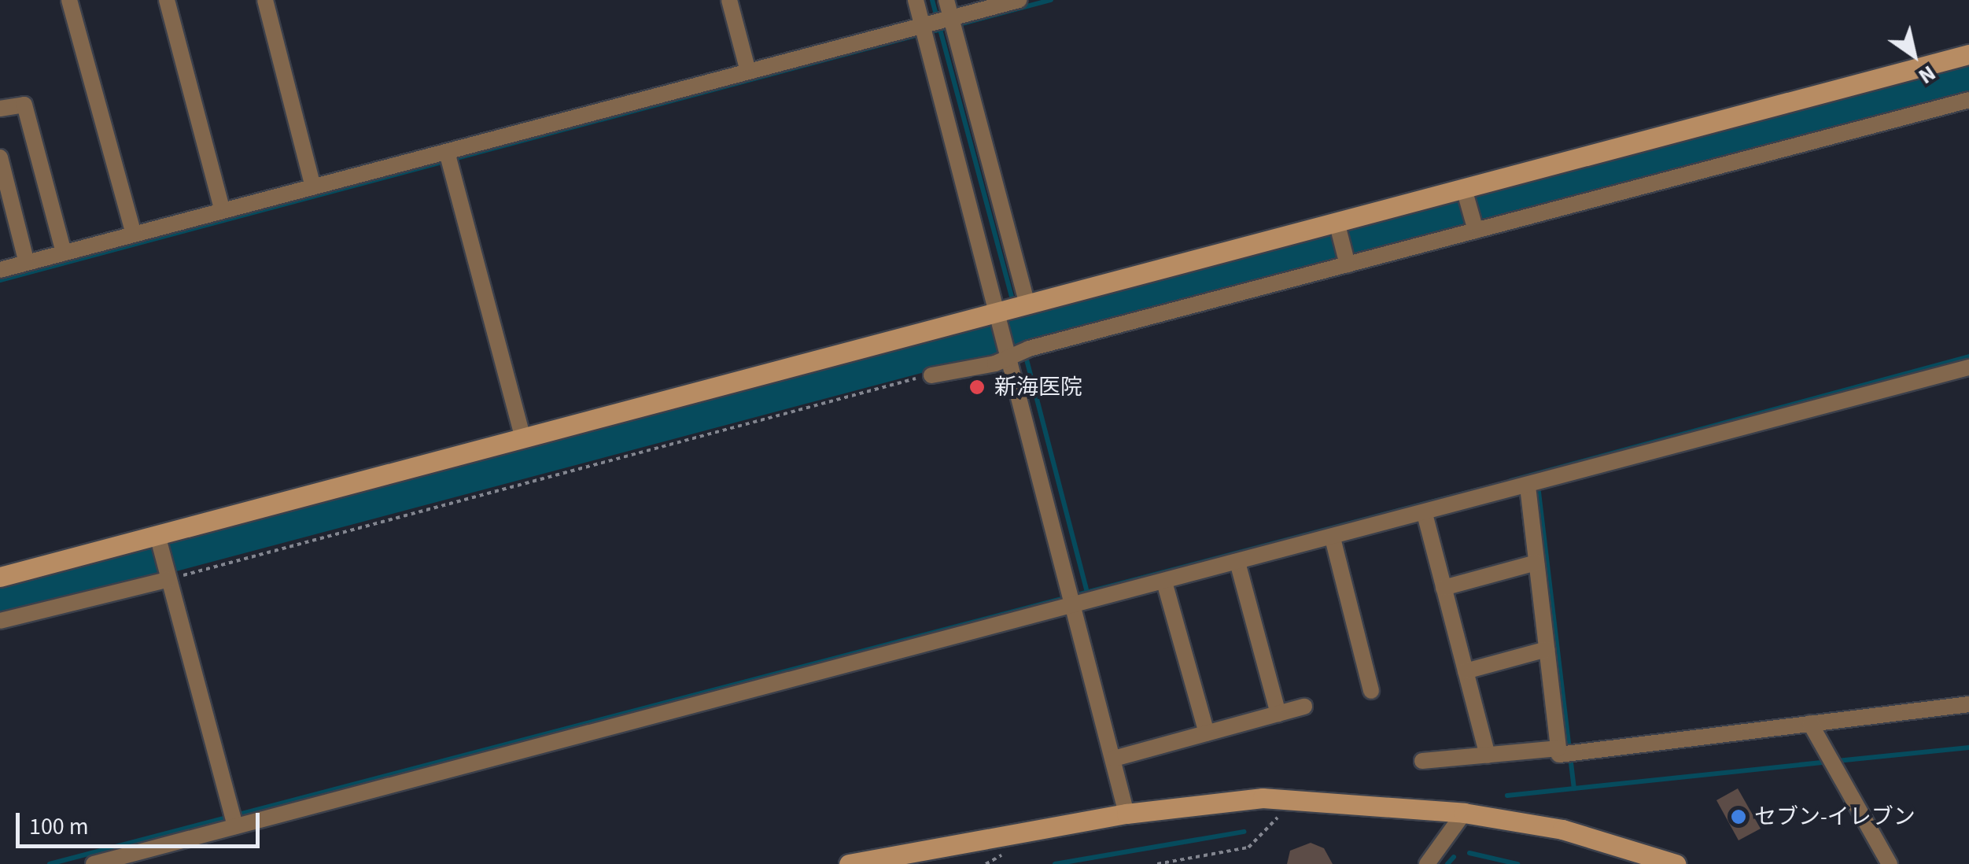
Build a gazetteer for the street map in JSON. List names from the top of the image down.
{
  "places": ["新海医院", "セブン-イレブン"],
  "scale_bar": "100 m",
  "north": "bottom right"
}
